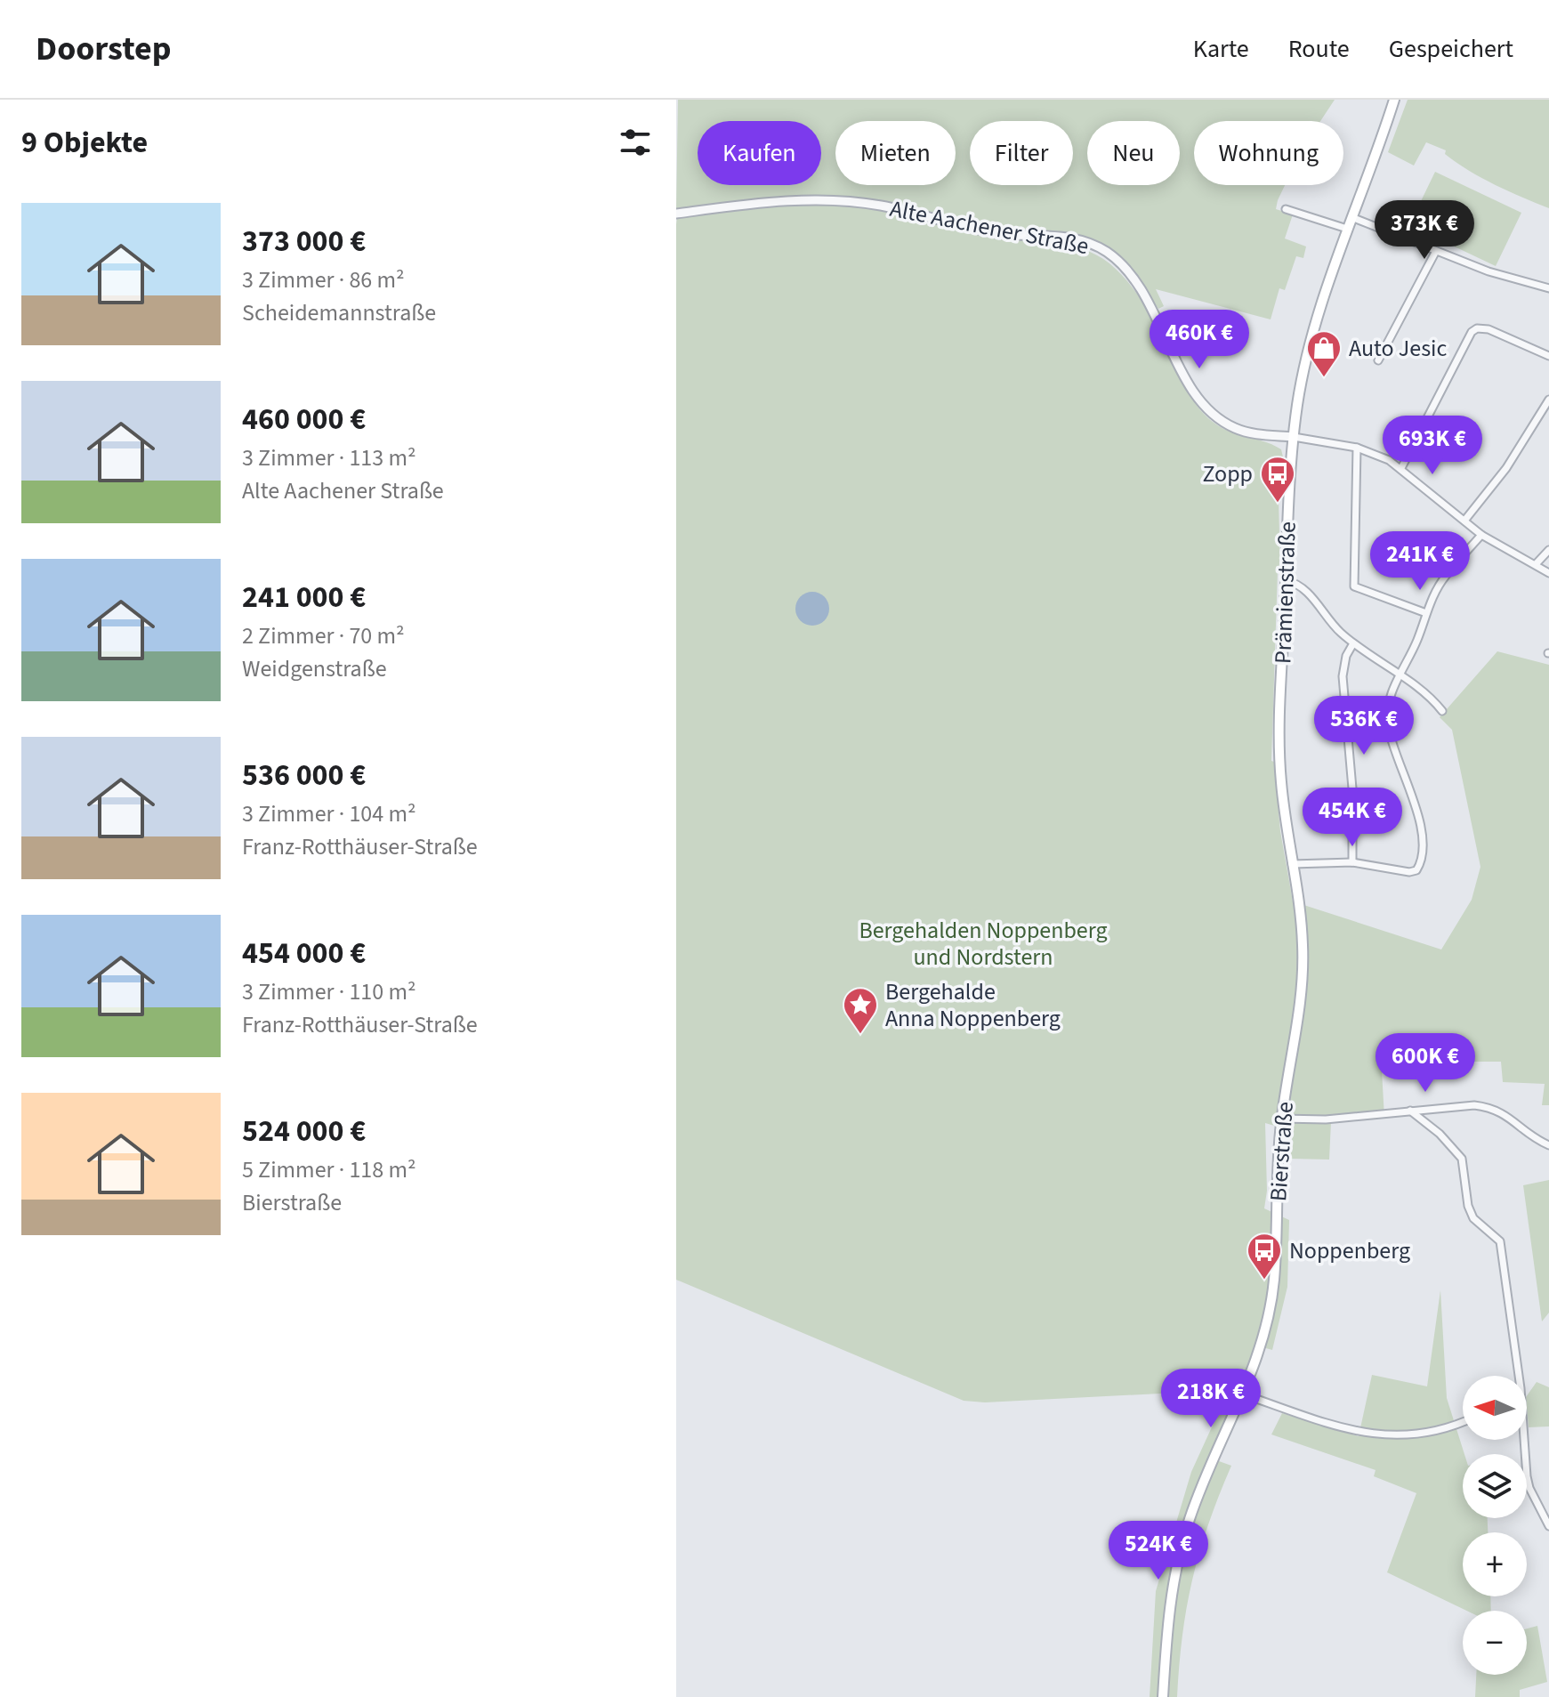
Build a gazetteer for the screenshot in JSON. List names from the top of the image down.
{
  "streets": {
    "main road": ["Prämienstraße", "Bierstraße"],
    "street": ["Alte Aachener Straße"]
  },
  "crossings": [
    ["Alte Aachener Straße", "Prämienstraße"],
    ["Prämienstraße", "Bierstraße"]
  ],
  "parks": ["Bergehalden Noppenberg und Nordstern"],
  "places": {
    "shop": ["Auto Jesic"],
    "bus stop": ["Zopp", "Noppenberg"],
    "place": ["Bergehalde Anna Noppenberg"]
  },
  "north": "left",
  "page": {
    "header": "Doorstep",
    "nav": ["Karte", "Route", "Gespeichert"],
    "heading": "9 Objekte",
    "chip": [
      "Kaufen",
      "Mieten",
      "Filter",
      "Neu",
      "Wohnung"
    ],
    "list": [
      {
        "name": "373 000 €",
        "note": "3 Zimmer · 86 m² · Scheidemannstraße"
      },
      {
        "name": "460 000 €",
        "note": "3 Zimmer · 113 m² · Alte Aachener Straße"
      },
      {
        "name": "241 000 €",
        "note": "2 Zimmer · 70 m² · Weidgenstraße"
      },
      {
        "name": "536 000 €",
        "note": "3 Zimmer · 104 m² · Franz-Rotthäuser-Straße"
      },
      {
        "name": "454 000 €",
        "note": "3 Zimmer · 110 m² · Franz-Rotthäuser-Straße"
      },
      {
        "name": "524 000 €",
        "note": "5 Zimmer · 118 m² · Bierstraße"
      }
    ],
    "price": [
      "373K €",
      "460K €",
      "693K €",
      "241K €",
      "536K €",
      "454K €",
      "600K €",
      "218K €",
      "524K €"
    ],
    "map_buttons": ["+", "−"]
  }
}
